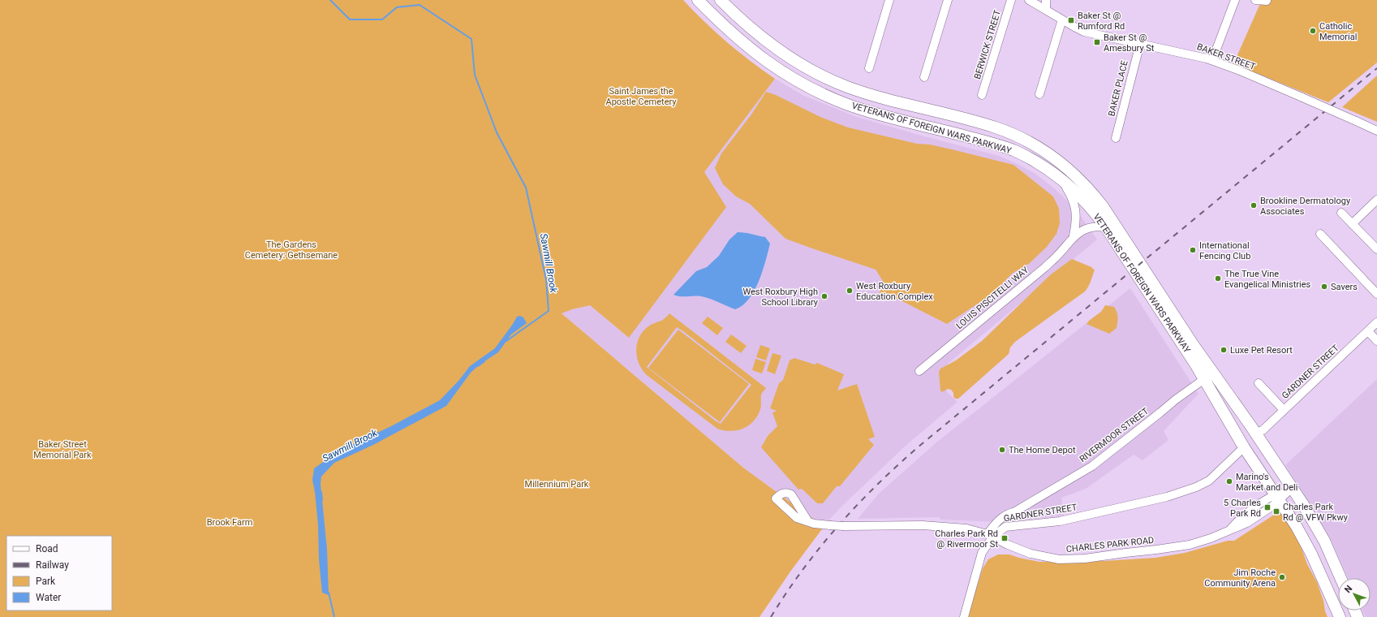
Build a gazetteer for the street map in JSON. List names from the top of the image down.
{
  "streets": {
    "highway": ["VETERANS OF FOREIGN WARS PARKWAY"],
    "street": [
      "BERWICK STREET",
      "BAKER STREET",
      "BAKER PLACE",
      "LOUIS PISCITELLI WAY",
      "GARDNER STREET",
      "RIVERMOOR STREET",
      "CHARLES PARK ROAD"
    ]
  },
  "crossings": [
    ["BAKER STREET", "BAKER PLACE"],
    ["VETERANS OF FOREIGN WARS PARKWAY", "LOUIS PISCITELLI WAY"],
    ["VETERANS OF FOREIGN WARS PARKWAY", "GARDNER STREET"],
    ["VETERANS OF FOREIGN WARS PARKWAY", "RIVERMOOR STREET"],
    ["VETERANS OF FOREIGN WARS PARKWAY", "CHARLES PARK ROAD"],
    ["GARDNER STREET", "RIVERMOOR STREET"],
    ["GARDNER STREET", "CHARLES PARK ROAD"],
    ["RIVERMOOR STREET", "CHARLES PARK ROAD"]
  ],
  "water": ["Sawmill Brook"],
  "parks": [
    "Saint James the Apostle Cemetery",
    "The Gardens Cemetery: Gethsemane",
    "Baker Street Memorial Park",
    "Millennium Park",
    "Brook Farm"
  ],
  "places": {
    "transit": [
      "Baker St @ Rumford Rd",
      "Baker St @ Amesbury St",
      "5 Charles Park Rd",
      "Charles Park Rd @ VFW Pkwy",
      "Charles Park Rd @ Rivermoor St"
    ],
    "other": [
      "Catholic Memorial",
      "Brookline Dermatology Associates",
      "International Fencing Club",
      "The True Vine Evangelical Ministries",
      "Savers",
      "West Roxbury Education Complex",
      "West Roxbury High School Library",
      "Luxe Pet Resort",
      "The Home Depot",
      "Marino's Market and Deli",
      "Jim Roche Community Arena"
    ]
  },
  "legend": [
    "Road",
    "Railway",
    "Park",
    "Water"
  ],
  "north": "top left"
}
